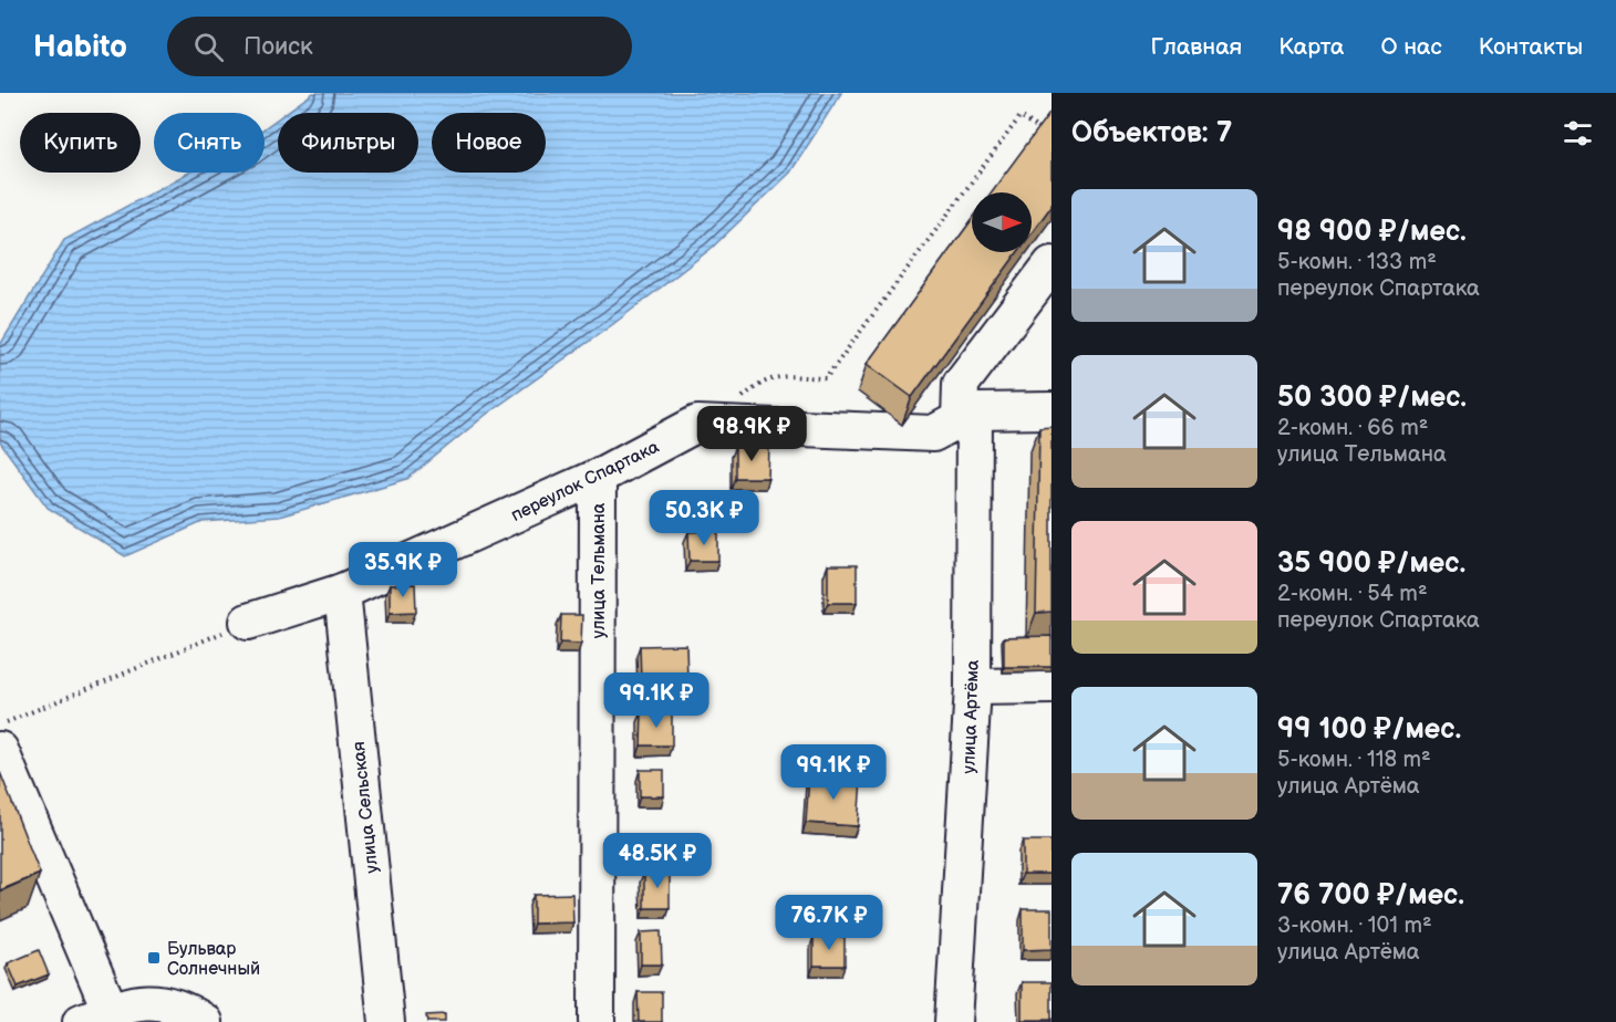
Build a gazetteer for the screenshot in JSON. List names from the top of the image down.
{
  "streets": {
    "street": [
      "переулок Спартака",
      "улица Тельмана",
      "улица Артёма",
      "улица Сельская"
    ]
  },
  "crossings": [
    ["переулок Спартака", "улица Тельмана"],
    ["переулок Спартака", "улица Артёма"],
    ["переулок Спартака", "улица Сельская"]
  ],
  "places": {
    "transit": ["Бульвар Солнечный"]
  },
  "north": "right",
  "page": {
    "header": "Habito",
    "search": "Поиск",
    "nav": [
      "Главная",
      "Карта",
      "О нас",
      "Контакты"
    ],
    "heading": "Объектов: 7",
    "chip": [
      "Купить",
      "Снять",
      "Фильтры",
      "Новое"
    ],
    "list": [
      {
        "name": "98 900 ₽/мес.",
        "note": "5-комн. · 133 m² · переулок Спартака"
      },
      {
        "name": "50 300 ₽/мес.",
        "note": "2-комн. · 66 m² · улица Тельмана"
      },
      {
        "name": "35 900 ₽/мес.",
        "note": "2-комн. · 54 m² · переулок Спартака"
      },
      {
        "name": "99 100 ₽/мес.",
        "note": "5-комн. · 118 m² · улица Артёма"
      },
      {
        "name": "76 700 ₽/мес.",
        "note": "3-комн. · 101 m² · улица Артёма"
      }
    ],
    "price": [
      "98.9K ₽",
      "50.3K ₽",
      "35.9K ₽",
      "99.1K ₽",
      "99.1K ₽",
      "48.5K ₽",
      "76.7K ₽"
    ]
  }
}
